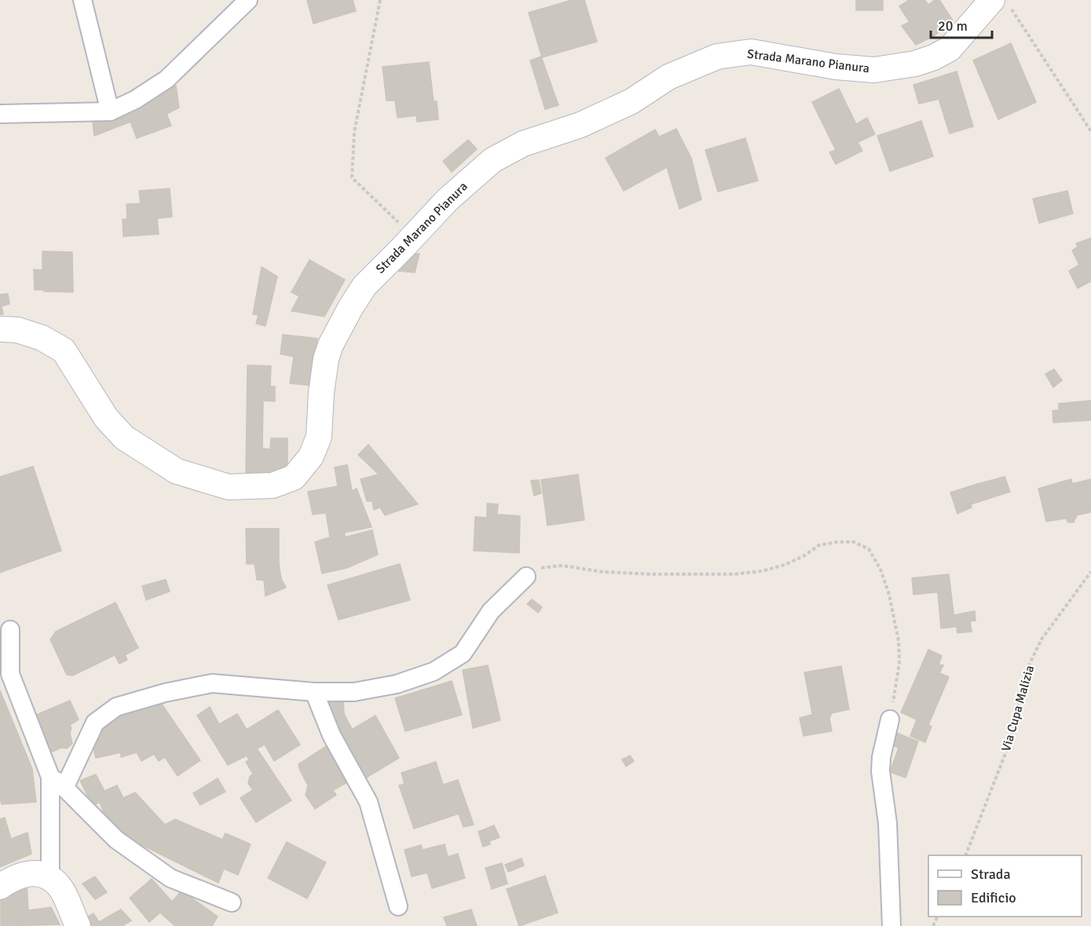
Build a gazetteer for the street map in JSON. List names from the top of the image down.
{
  "streets": {
    "street": ["Strada Marano Pianura"],
    "path": ["Via Cupa Malizia"]
  },
  "legend": ["Strada", "Edificio"],
  "scale_bar": "20 m"
}
